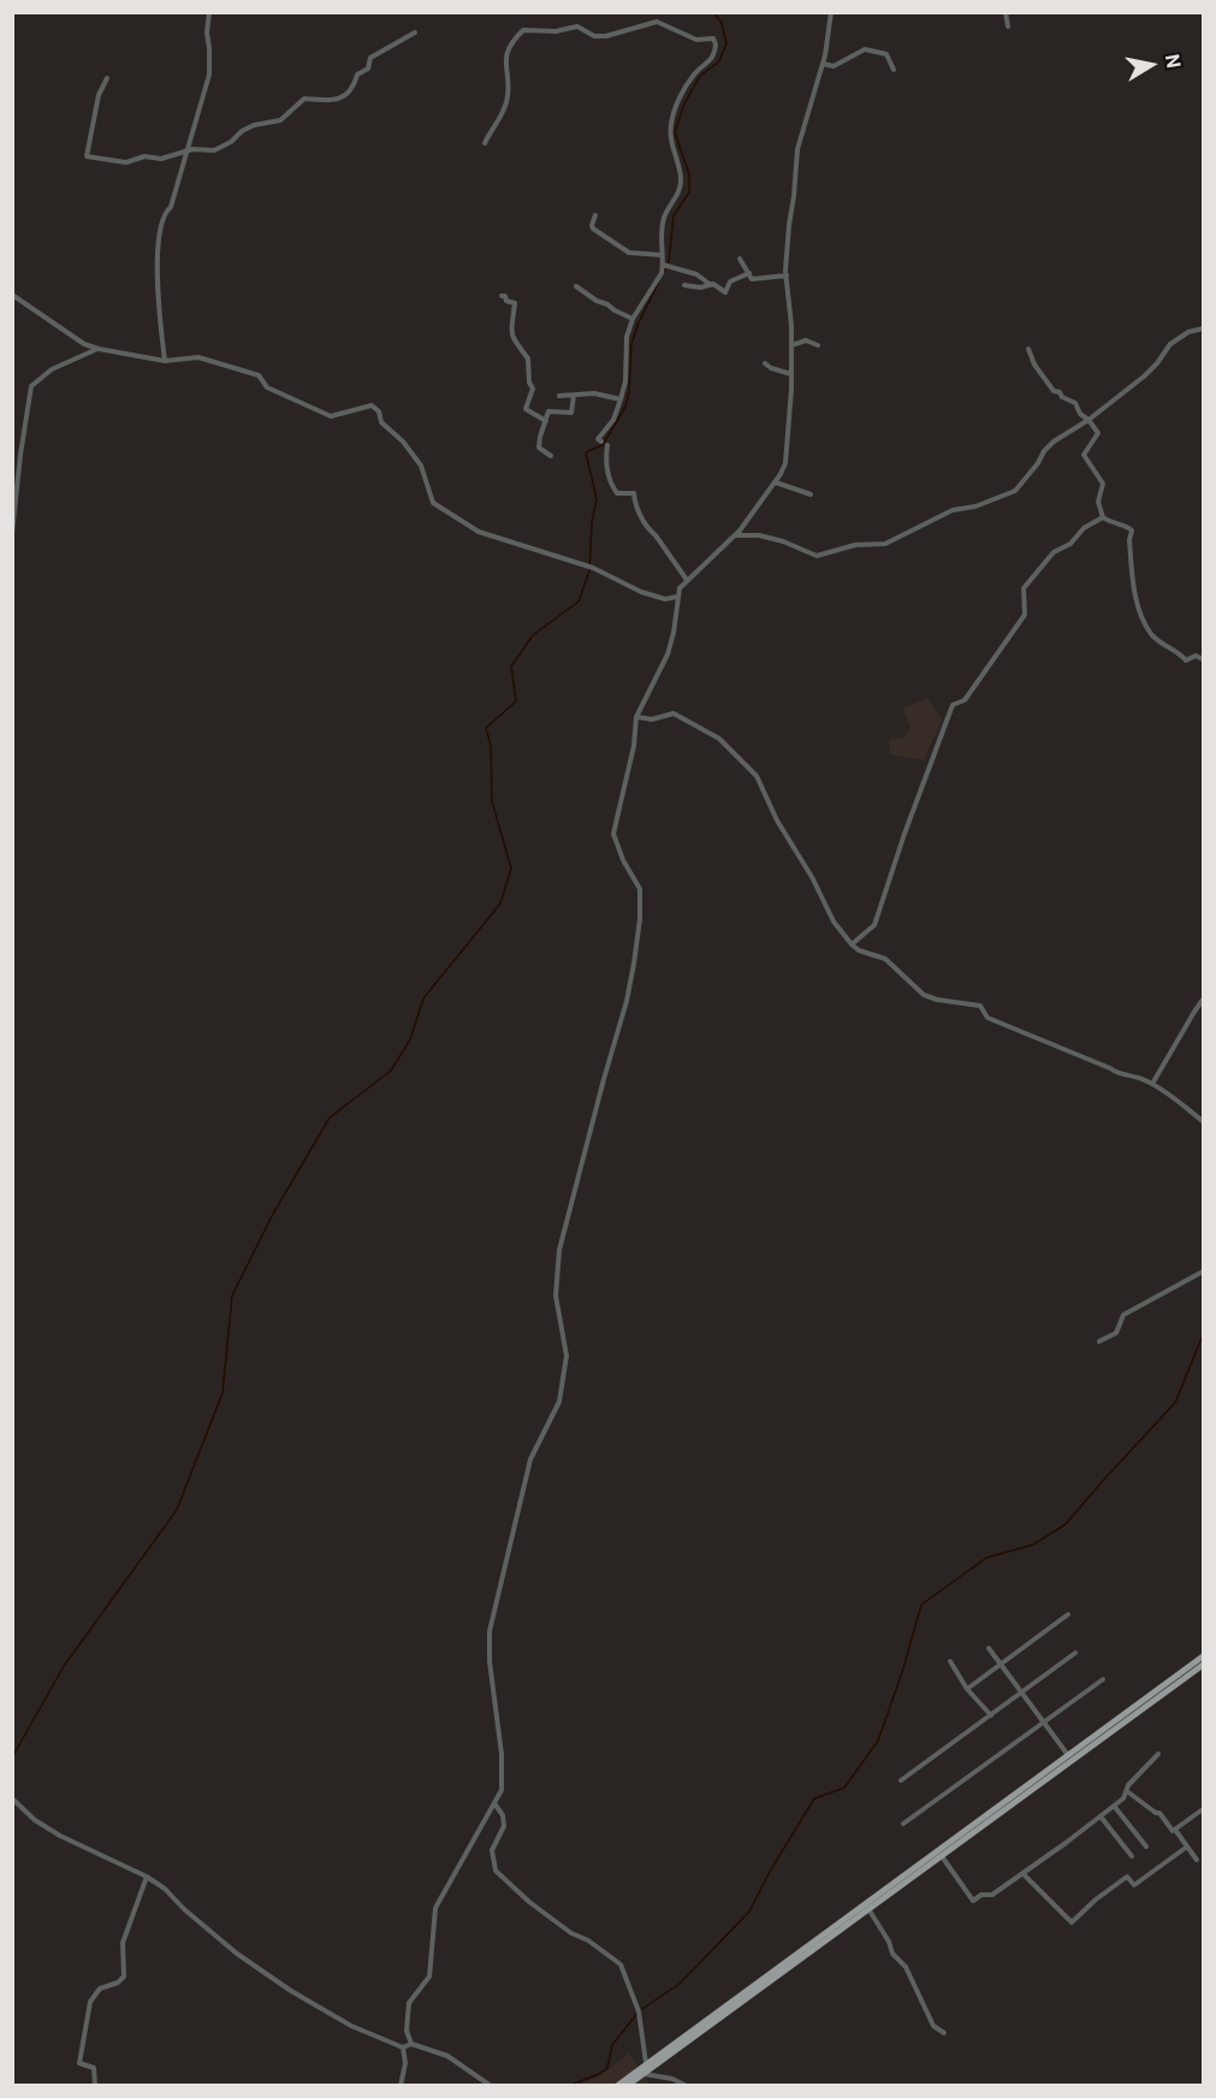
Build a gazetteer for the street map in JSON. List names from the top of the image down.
{
  "north": "right"
}
